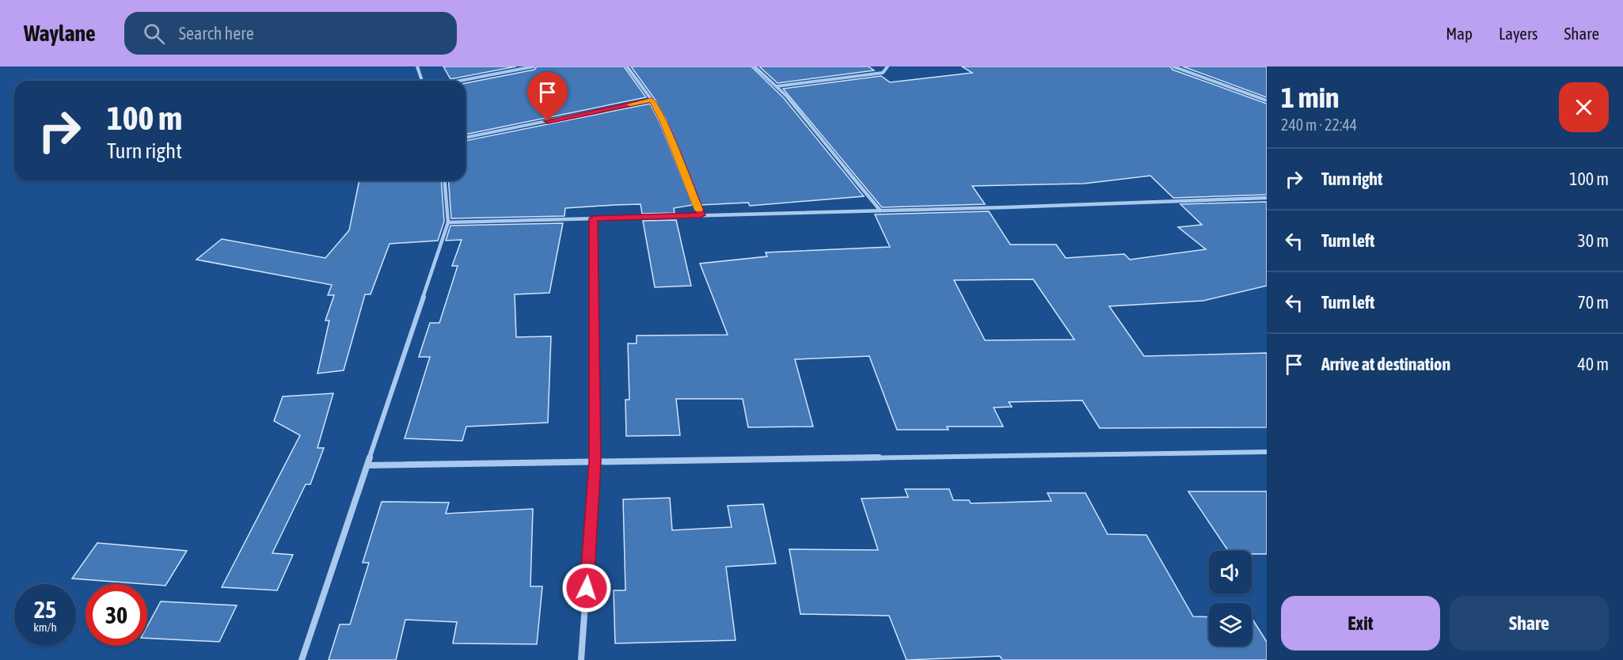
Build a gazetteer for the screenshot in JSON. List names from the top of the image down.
{
  "page": {
    "header": "Waylane",
    "search": "Search here",
    "nav": ["Map", "Layers", "Share"],
    "heading": ["1 min", "240 m · 22:44"],
    "turn": ["100 m", "Turn right"],
    "list": [
      {
        "name": "Turn right",
        "value": "100 m"
      },
      {
        "name": "Turn left",
        "value": "30 m"
      },
      {
        "name": "Turn left",
        "value": "70 m"
      },
      {
        "name": "Arrive at destination",
        "value": "40 m"
      }
    ],
    "speed": "25 km/h",
    "limit": "30",
    "buttons": ["Exit", "Share"]
  }
}
